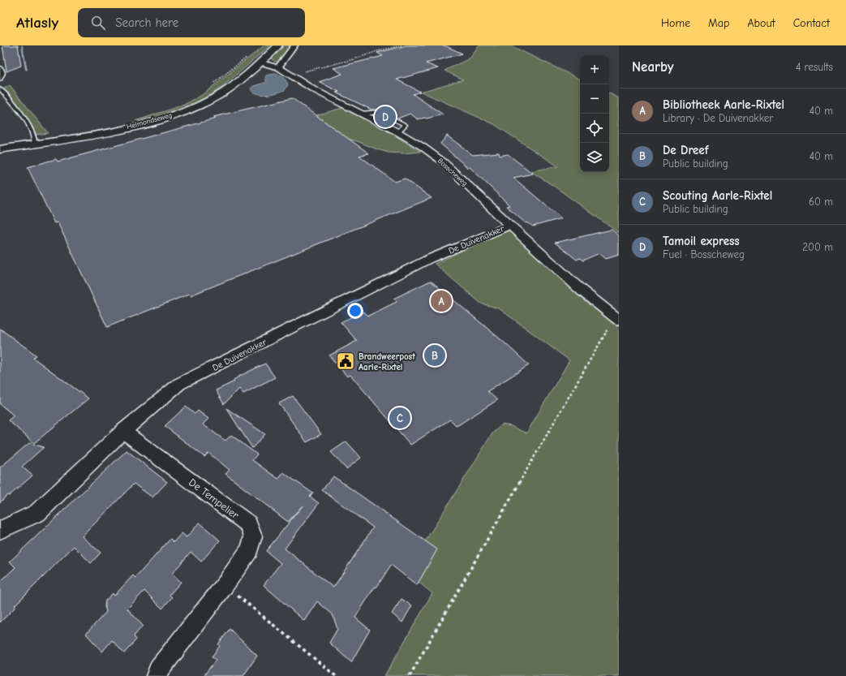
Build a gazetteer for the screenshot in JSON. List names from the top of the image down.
{
  "streets": {
    "street": [
      "Helmondseweg",
      "Bosscheweg",
      "De Duivenakker",
      "De Tempelier"
    ]
  },
  "crossings": [
    ["Helmondseweg", "Bosscheweg"],
    ["Bosscheweg", "De Duivenakker"],
    ["De Duivenakker", "De Tempelier"]
  ],
  "places": {
    "public building": ["Brandweerpost Aarle-Rixtel"]
  },
  "page": {
    "header": "Atlasly",
    "search": "Search here",
    "nav": [
      "Home",
      "Map",
      "About",
      "Contact"
    ],
    "heading": ["Nearby", "4 results"],
    "map_buttons": ["+", "−"],
    "list": [
      {
        "mark": "A",
        "name": "Bibliotheek Aarle-Rixtel",
        "note": "Library · De Duivenakker",
        "value": "40 m"
      },
      {
        "mark": "B",
        "name": "De Dreef",
        "note": "Public building",
        "value": "40 m"
      },
      {
        "mark": "C",
        "name": "Scouting Aarle-Rixtel",
        "note": "Public building",
        "value": "60 m"
      },
      {
        "mark": "D",
        "name": "Tamoil express",
        "note": "Fuel · Bosscheweg",
        "value": "200 m"
      }
    ],
    "pins": [
      "D",
      "A",
      "B",
      "C"
    ]
  }
}
